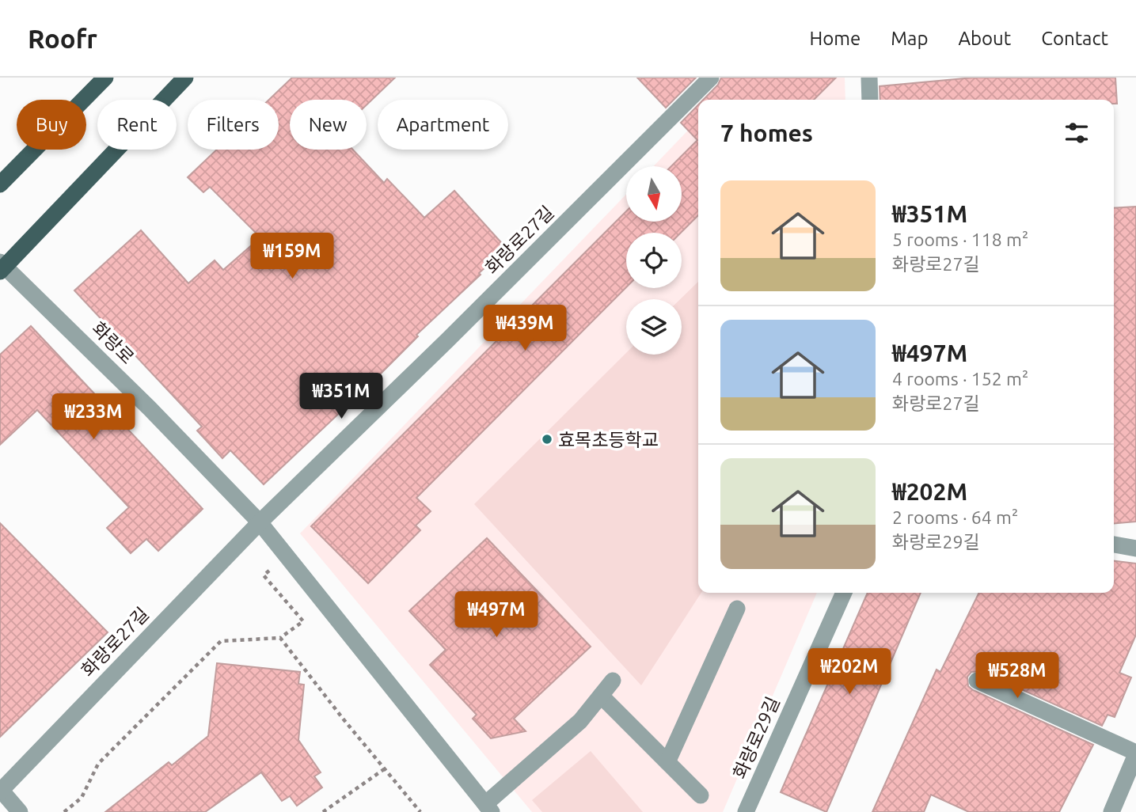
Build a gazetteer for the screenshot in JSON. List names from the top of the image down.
{
  "streets": {
    "main road": ["화랑로"],
    "street": ["화랑로27길", "화랑로29길"]
  },
  "crossings": [
    ["화랑로27길", "화랑로"]
  ],
  "places": ["효목초등학교"],
  "north": "bottom",
  "page": {
    "header": "Roofr",
    "nav": [
      "Home",
      "Map",
      "About",
      "Contact"
    ],
    "chip": [
      "Buy",
      "Rent",
      "Filters",
      "New",
      "Apartment"
    ],
    "heading": "7 homes",
    "list": [
      {
        "name": "₩351M",
        "note": "5 rooms · 118 m² · 화랑로27길"
      },
      {
        "name": "₩497M",
        "note": "4 rooms · 152 m² · 화랑로27길"
      },
      {
        "name": "₩202M",
        "note": "2 rooms · 64 m² · 화랑로29길"
      }
    ],
    "price": [
      "₩159M",
      "₩439M",
      "₩351M",
      "₩233M",
      "₩497M",
      "₩202M",
      "₩528M"
    ]
  }
}
